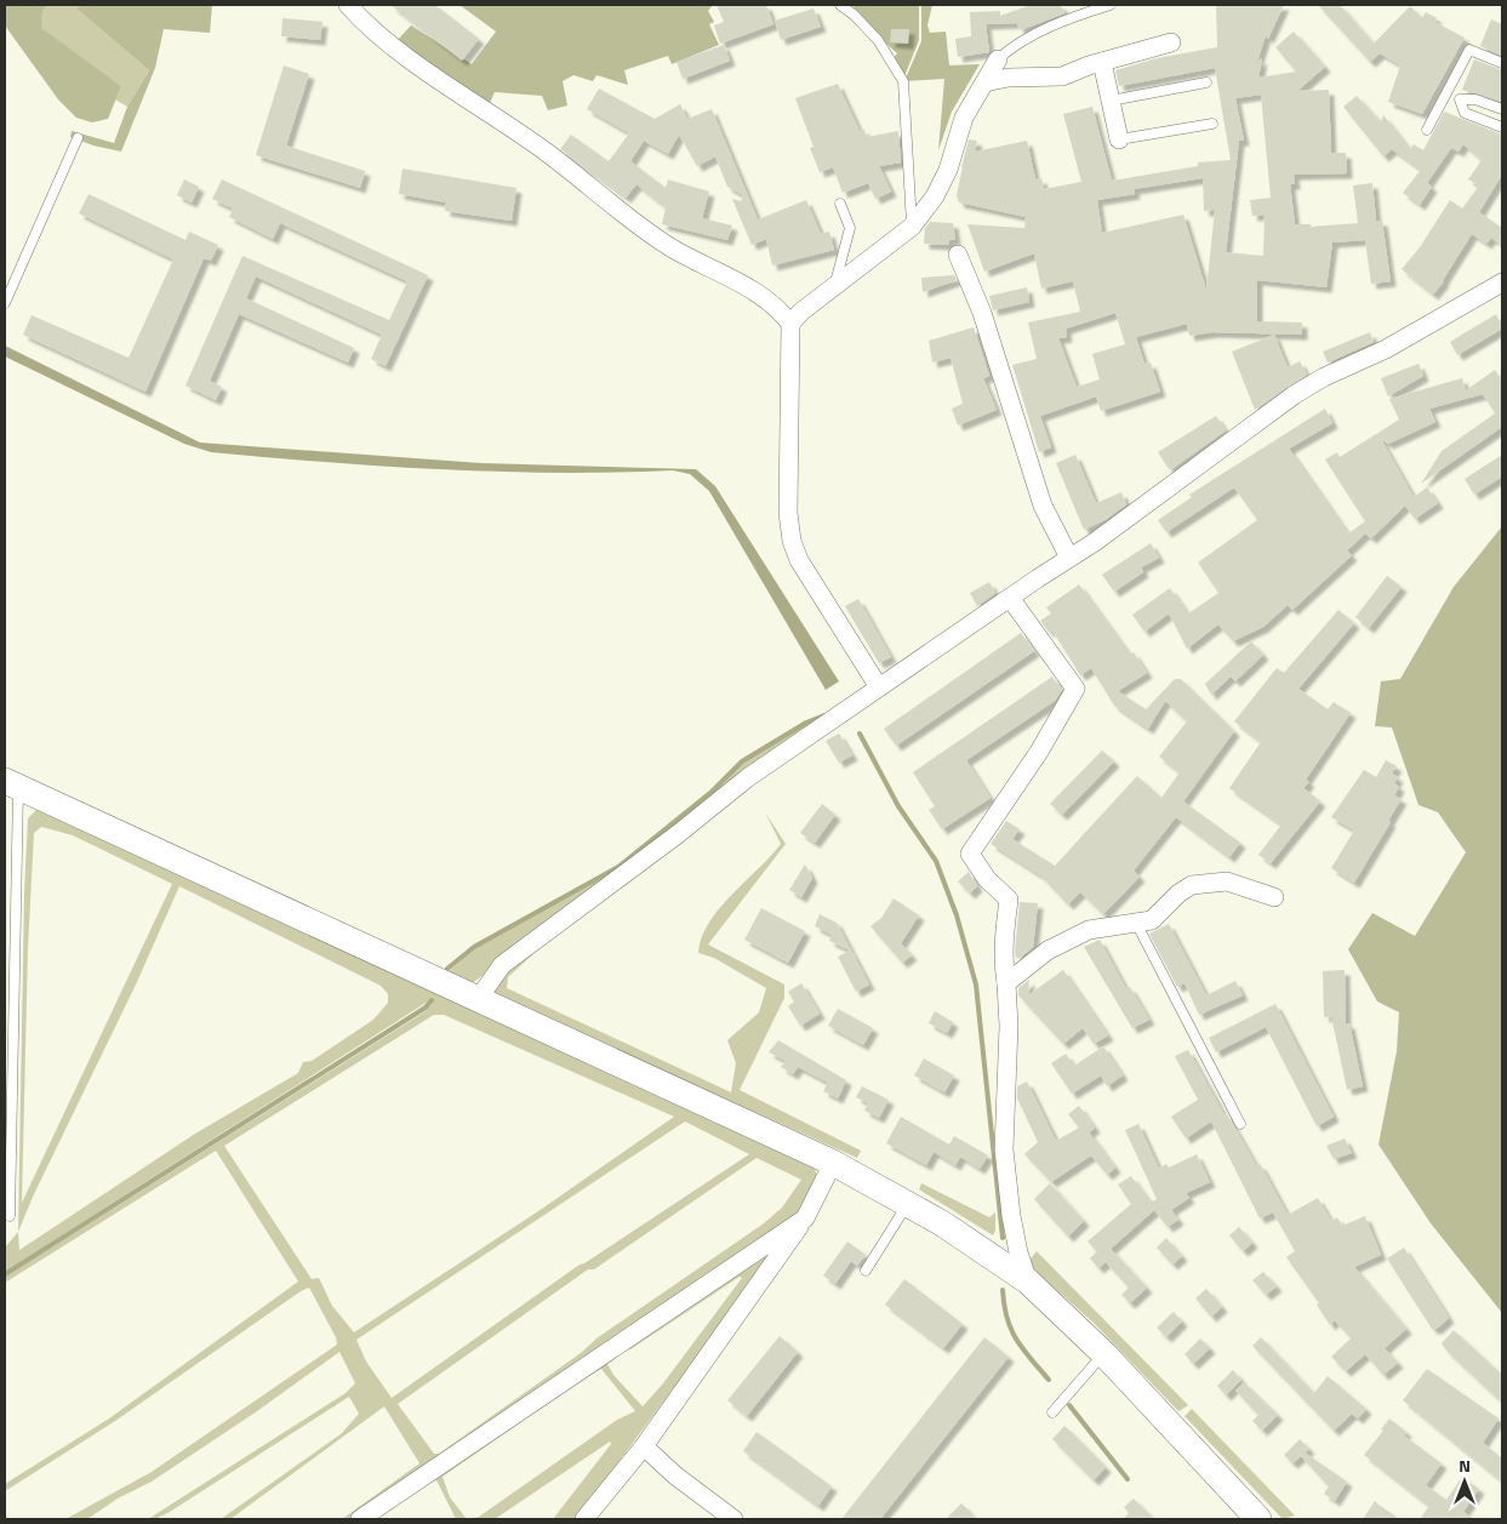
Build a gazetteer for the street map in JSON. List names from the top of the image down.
{
  "north": "top"
}
